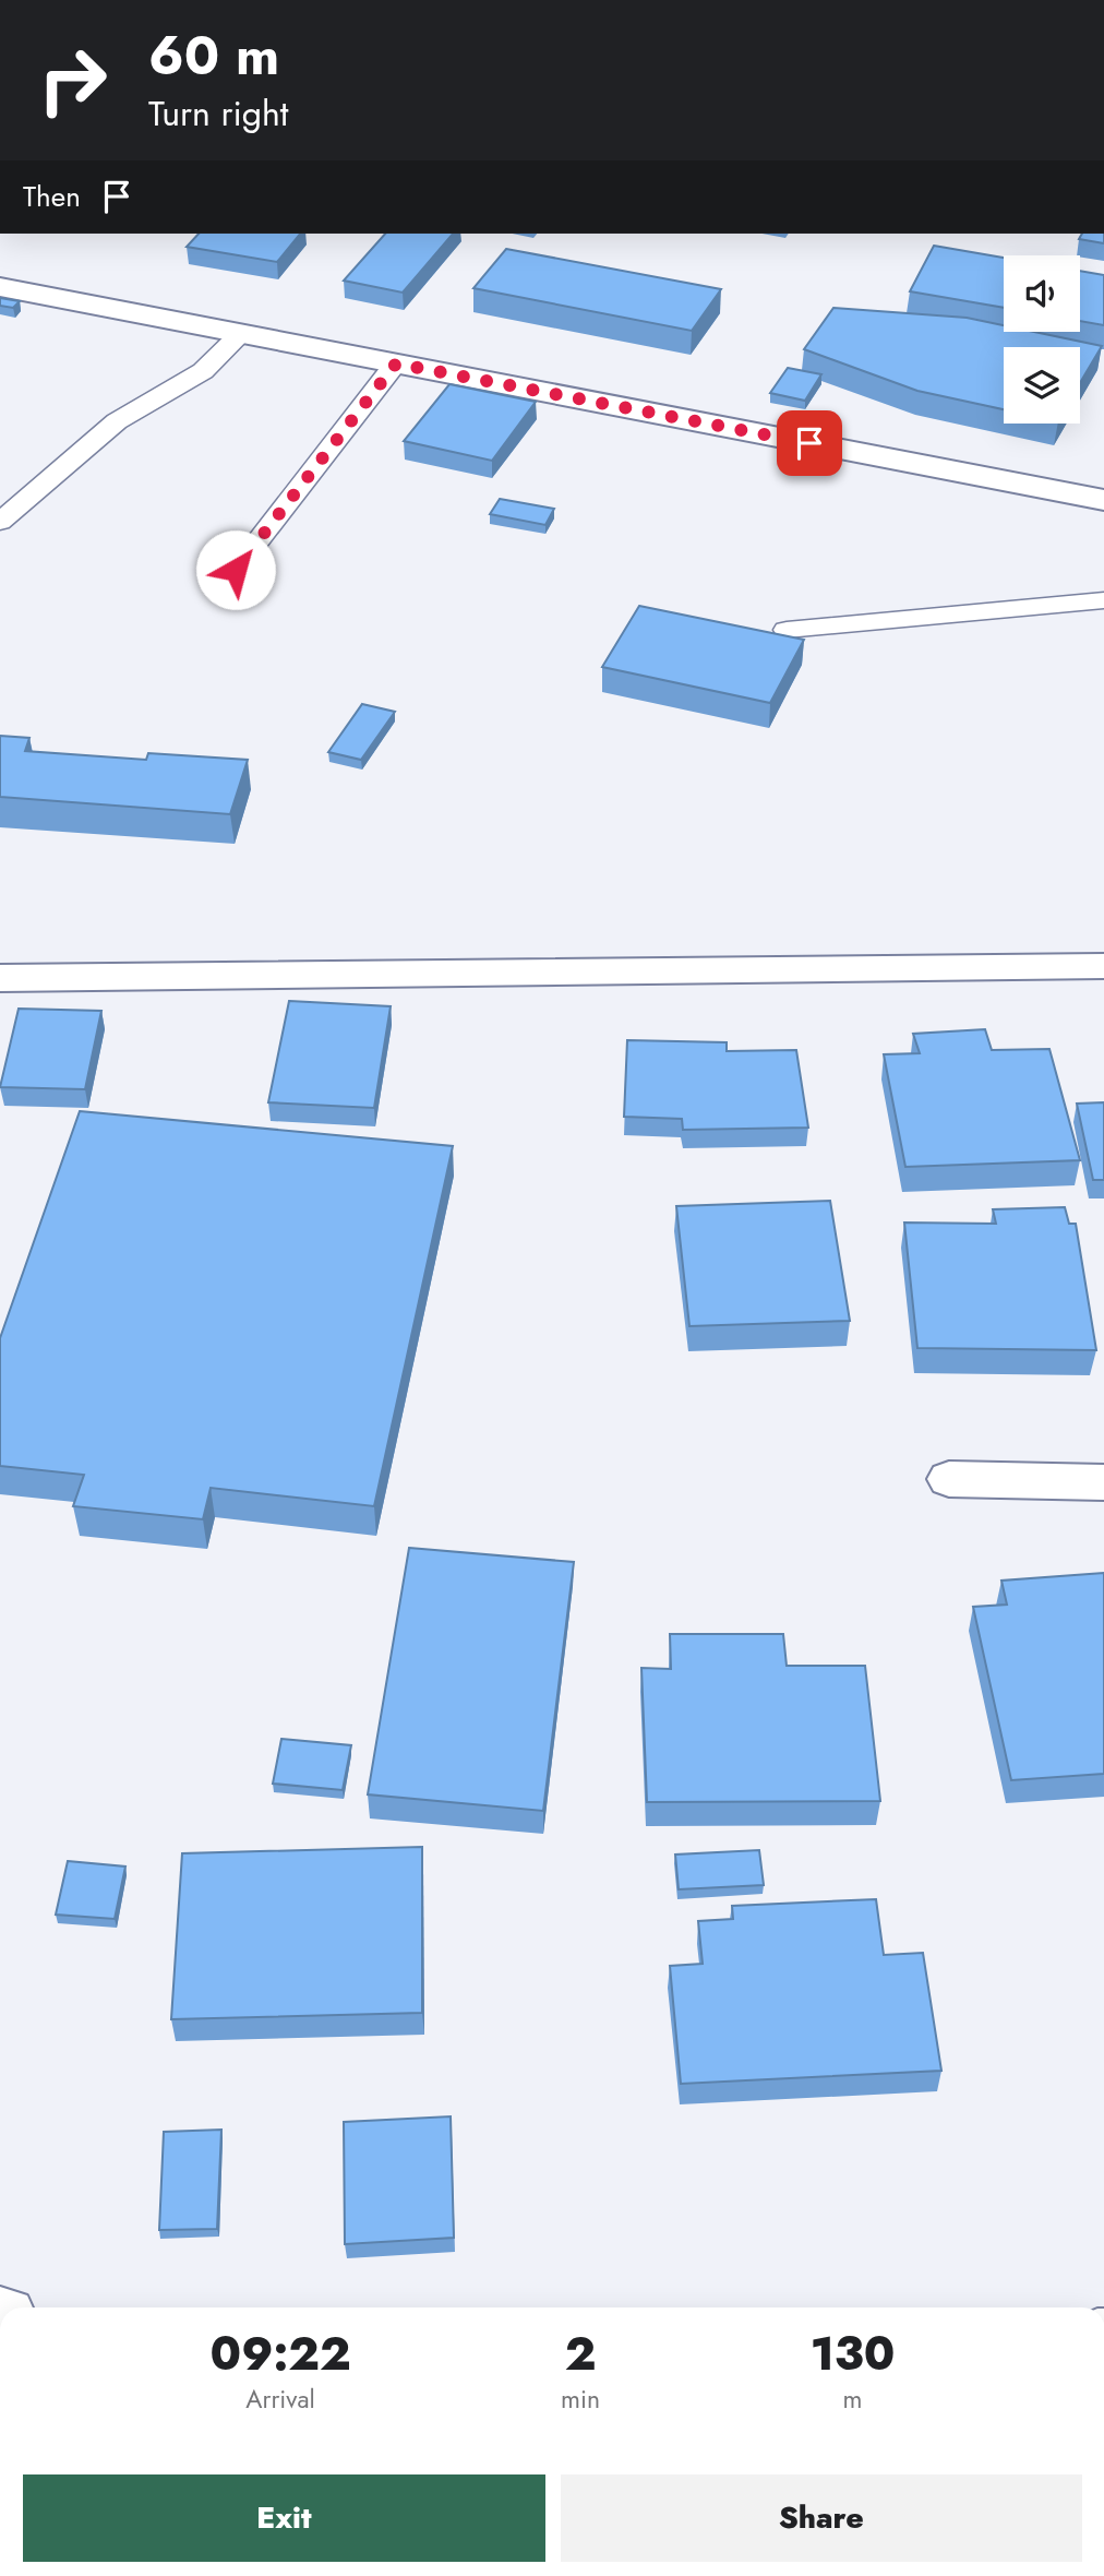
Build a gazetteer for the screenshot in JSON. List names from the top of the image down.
{
  "page": {
    "turn": ["60 m", "Turn right"],
    "then": "Then",
    "eta": [
      "09:22",
      "Arrival",
      "2",
      "min",
      "130",
      "m"
    ],
    "buttons": ["Exit", "Share"]
  }
}
